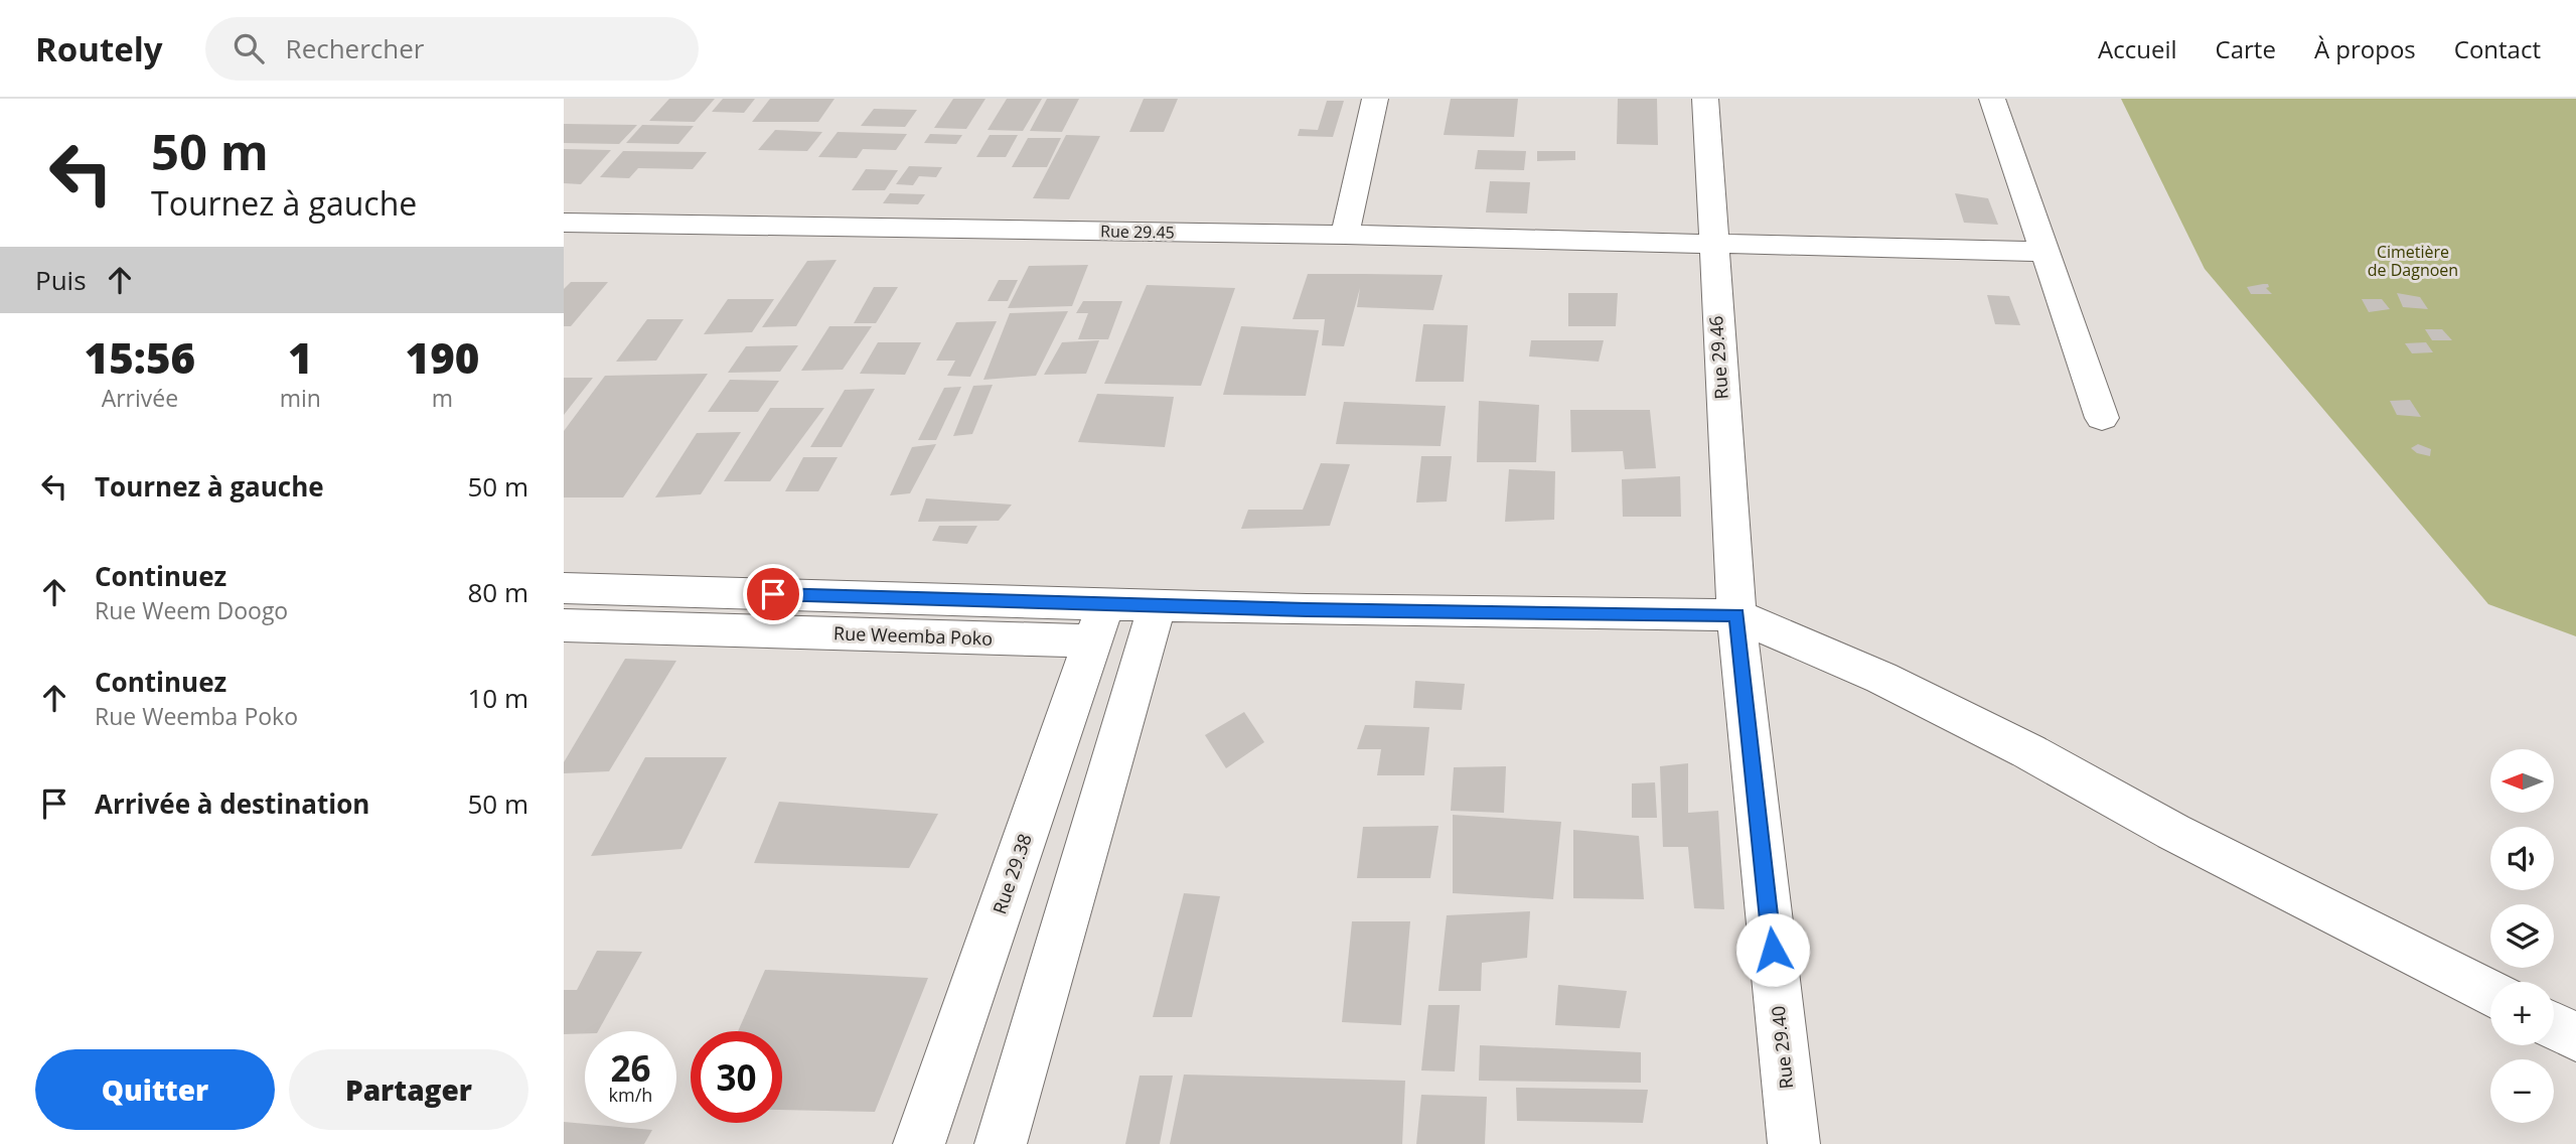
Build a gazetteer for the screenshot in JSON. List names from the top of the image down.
{
  "streets": {
    "street": [
      "Rue 29.45",
      "Rue 29.46",
      "Rue Weemba Poko",
      "Rue 29.38",
      "Rue 29.40"
    ]
  },
  "crossings": [
    ["Rue 29.45", "Rue 29.46"],
    ["Rue 29.46", "Rue 29.40"],
    ["Rue Weemba Poko", "Rue 29.38"]
  ],
  "parks": ["Cimetière de Dagnoen"],
  "north": "left",
  "page": {
    "header": "Routely",
    "search": "Rechercher",
    "nav": [
      "Accueil",
      "Carte",
      "À propos",
      "Contact"
    ],
    "turn": ["50 m", "Tournez à gauche"],
    "then": "Puis",
    "eta": [
      "15:56",
      "Arrivée",
      "1",
      "min",
      "190",
      "m"
    ],
    "list": [
      {
        "name": "Tournez à gauche",
        "value": "50 m"
      },
      {
        "name": "Continuez",
        "note": "Rue Weem Doogo",
        "value": "80 m"
      },
      {
        "name": "Continuez",
        "note": "Rue Weemba Poko",
        "value": "10 m"
      },
      {
        "name": "Arrivée à destination",
        "value": "50 m"
      }
    ],
    "map_buttons": ["+", "−"],
    "speed": "26 km/h",
    "limit": "30",
    "buttons": ["Quitter", "Partager"]
  }
}
